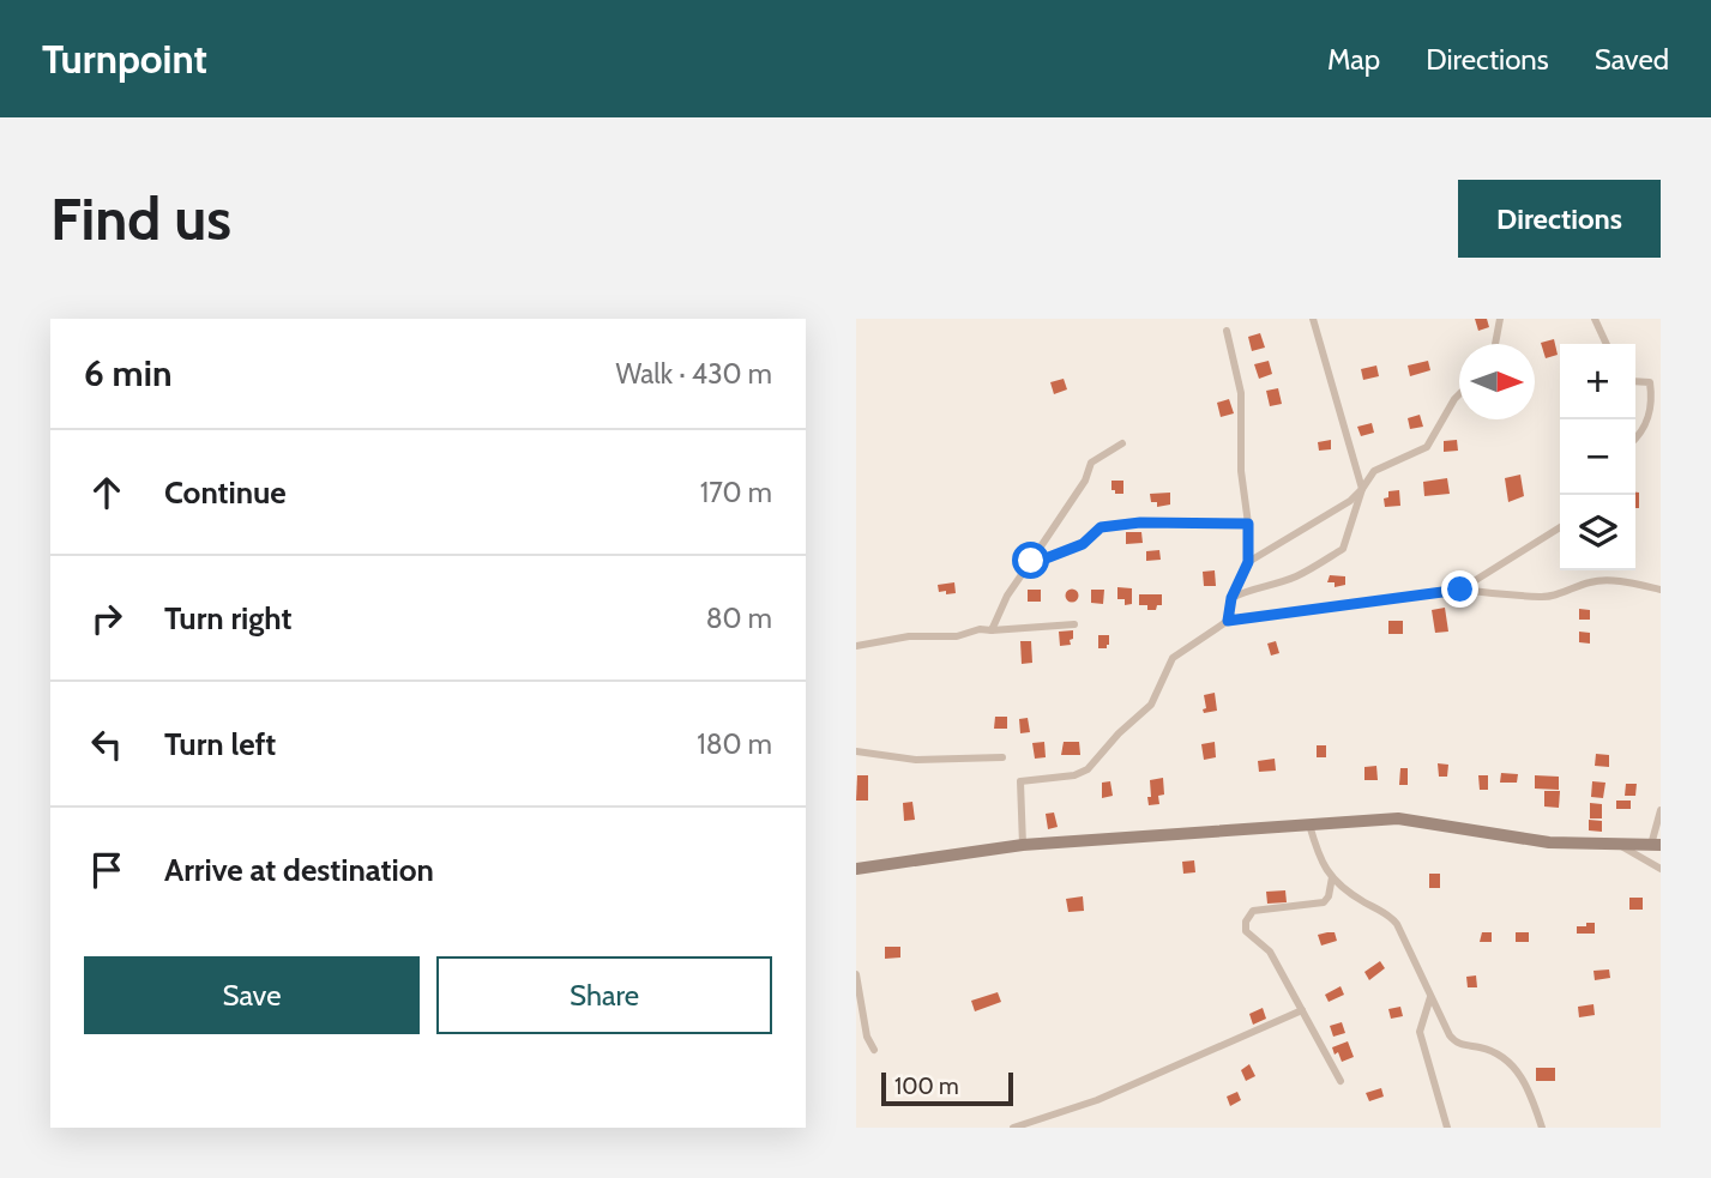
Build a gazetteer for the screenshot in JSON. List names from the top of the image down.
{
  "scale_bar": "100 m",
  "north": "right",
  "page": {
    "header": "Turnpoint",
    "nav": ["Map", "Directions", "Saved"],
    "buttons": [
      "Directions",
      ["Save", "Share"]
    ],
    "title": "Find us",
    "heading": ["6 min", "Walk · 430 m"],
    "map_buttons": ["+", "−"],
    "list": [
      ["Continue", "170 m"],
      ["Turn right", "80 m"],
      ["Turn left", "180 m"],
      "Arrive at destination"
    ],
    "scale": "100 m"
  }
}
